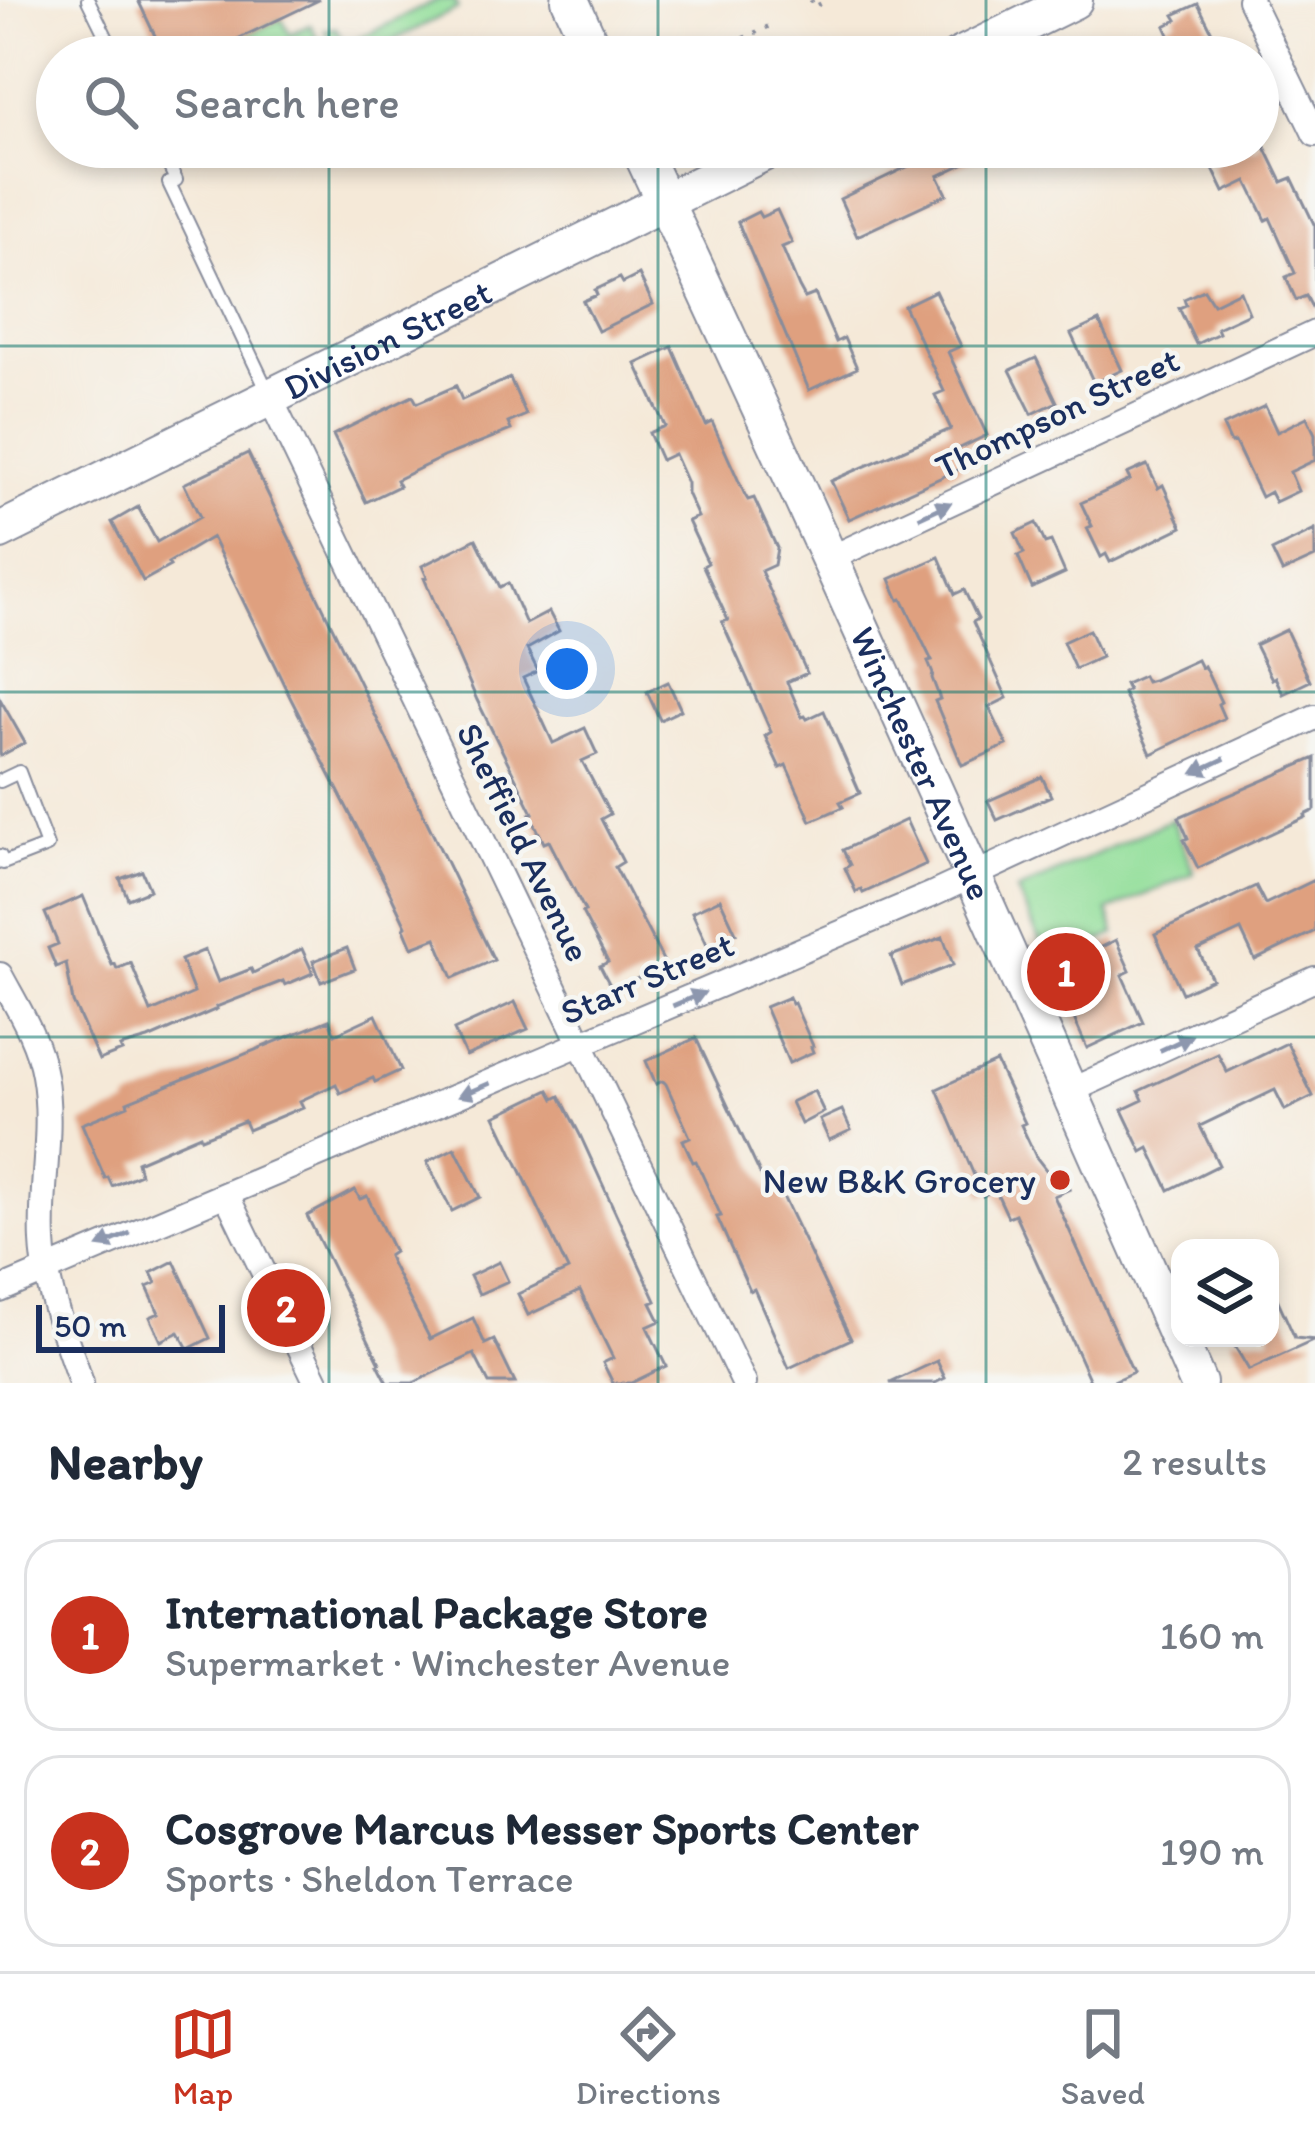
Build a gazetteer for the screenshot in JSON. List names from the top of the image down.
{
  "streets": {
    "street": [
      "Division Street",
      "Thompson Street",
      "Winchester Avenue",
      "Sheffield Avenue",
      "Starr Street"
    ]
  },
  "crossings": [
    ["Division Street", "Winchester Avenue"],
    ["Division Street", "Sheffield Avenue"],
    ["Thompson Street", "Winchester Avenue"],
    ["Winchester Avenue", "Starr Street"],
    ["Sheffield Avenue", "Starr Street"]
  ],
  "one_way": ["Thompson Street"],
  "places": ["New B&K Grocery"],
  "scale_bar": "50 m",
  "page": {
    "search": "Search here",
    "pins": ["1", "2"],
    "scale": "50 m",
    "heading": ["Nearby", "2 results"],
    "list": [
      {
        "mark": "1",
        "name": "International Package Store",
        "note": "Supermarket · Winchester Avenue",
        "value": "160 m"
      },
      {
        "mark": "2",
        "name": "Cosgrove Marcus Messer Sports Center",
        "note": "Sports · Sheldon Terrace",
        "value": "190 m"
      }
    ],
    "nav": ["Map", "Directions", "Saved"]
  }
}
